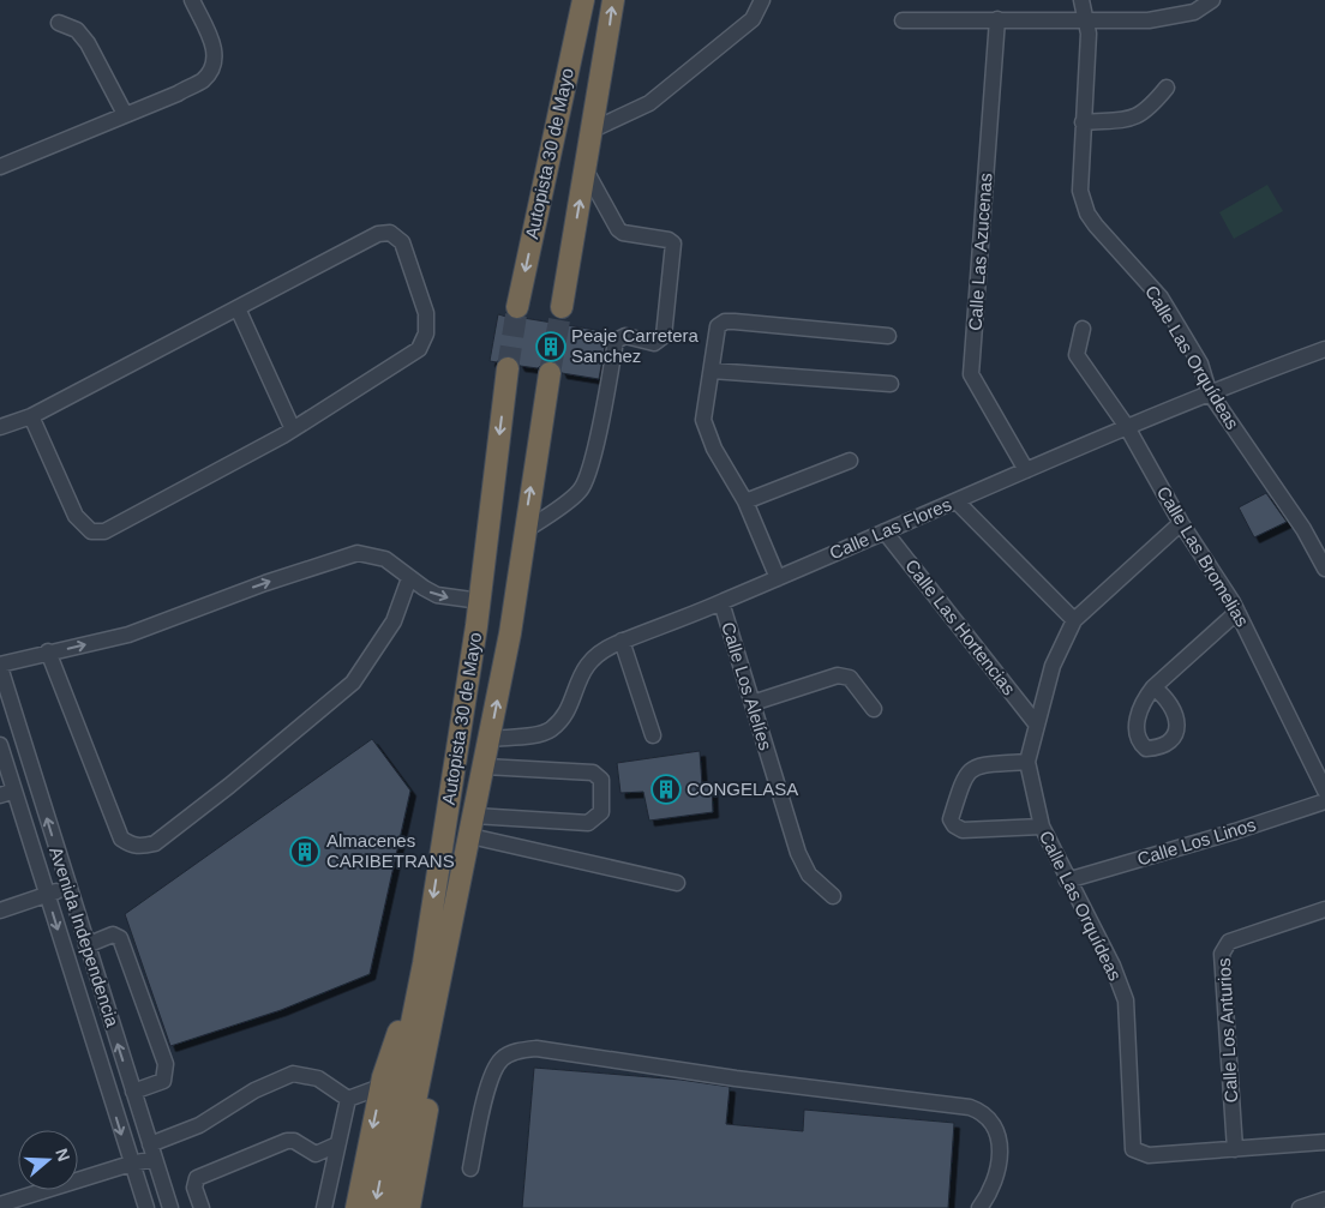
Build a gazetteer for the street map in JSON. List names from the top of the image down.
{
  "streets": {
    "highway": ["Autopista 30 de Mayo"],
    "street": [
      "Calle Las Azucenas",
      "Calle Las Orquídeas",
      "Calle Las Flores",
      "Calle Las Bromelias",
      "Calle Las Hortencias",
      "Calle Los Alelíes",
      "Calle Los Linos",
      "Avenida Independencia",
      "Calle Los Anturios"
    ]
  },
  "crossings": [
    ["Autopista 30 de Mayo", "Calle Las Flores"],
    ["Calle Las Azucenas", "Calle Las Flores"],
    ["Calle Las Orquídeas", "Calle Las Flores"],
    ["Calle Las Orquídeas", "Calle Las Bromelias"],
    ["Calle Las Orquídeas", "Calle Las Hortencias"],
    ["Calle Las Orquídeas", "Calle Los Linos"],
    ["Calle Las Orquídeas", "Calle Los Anturios"],
    ["Calle Las Flores", "Calle Las Bromelias"],
    ["Calle Las Flores", "Calle Las Hortencias"],
    ["Calle Las Flores", "Calle Los Alelíes"]
  ],
  "places": {
    "building": ["Peaje Carretera Sanchez", "CONGELASA", "Almacenes CARIBETRANS"]
  },
  "north": "right"
}
